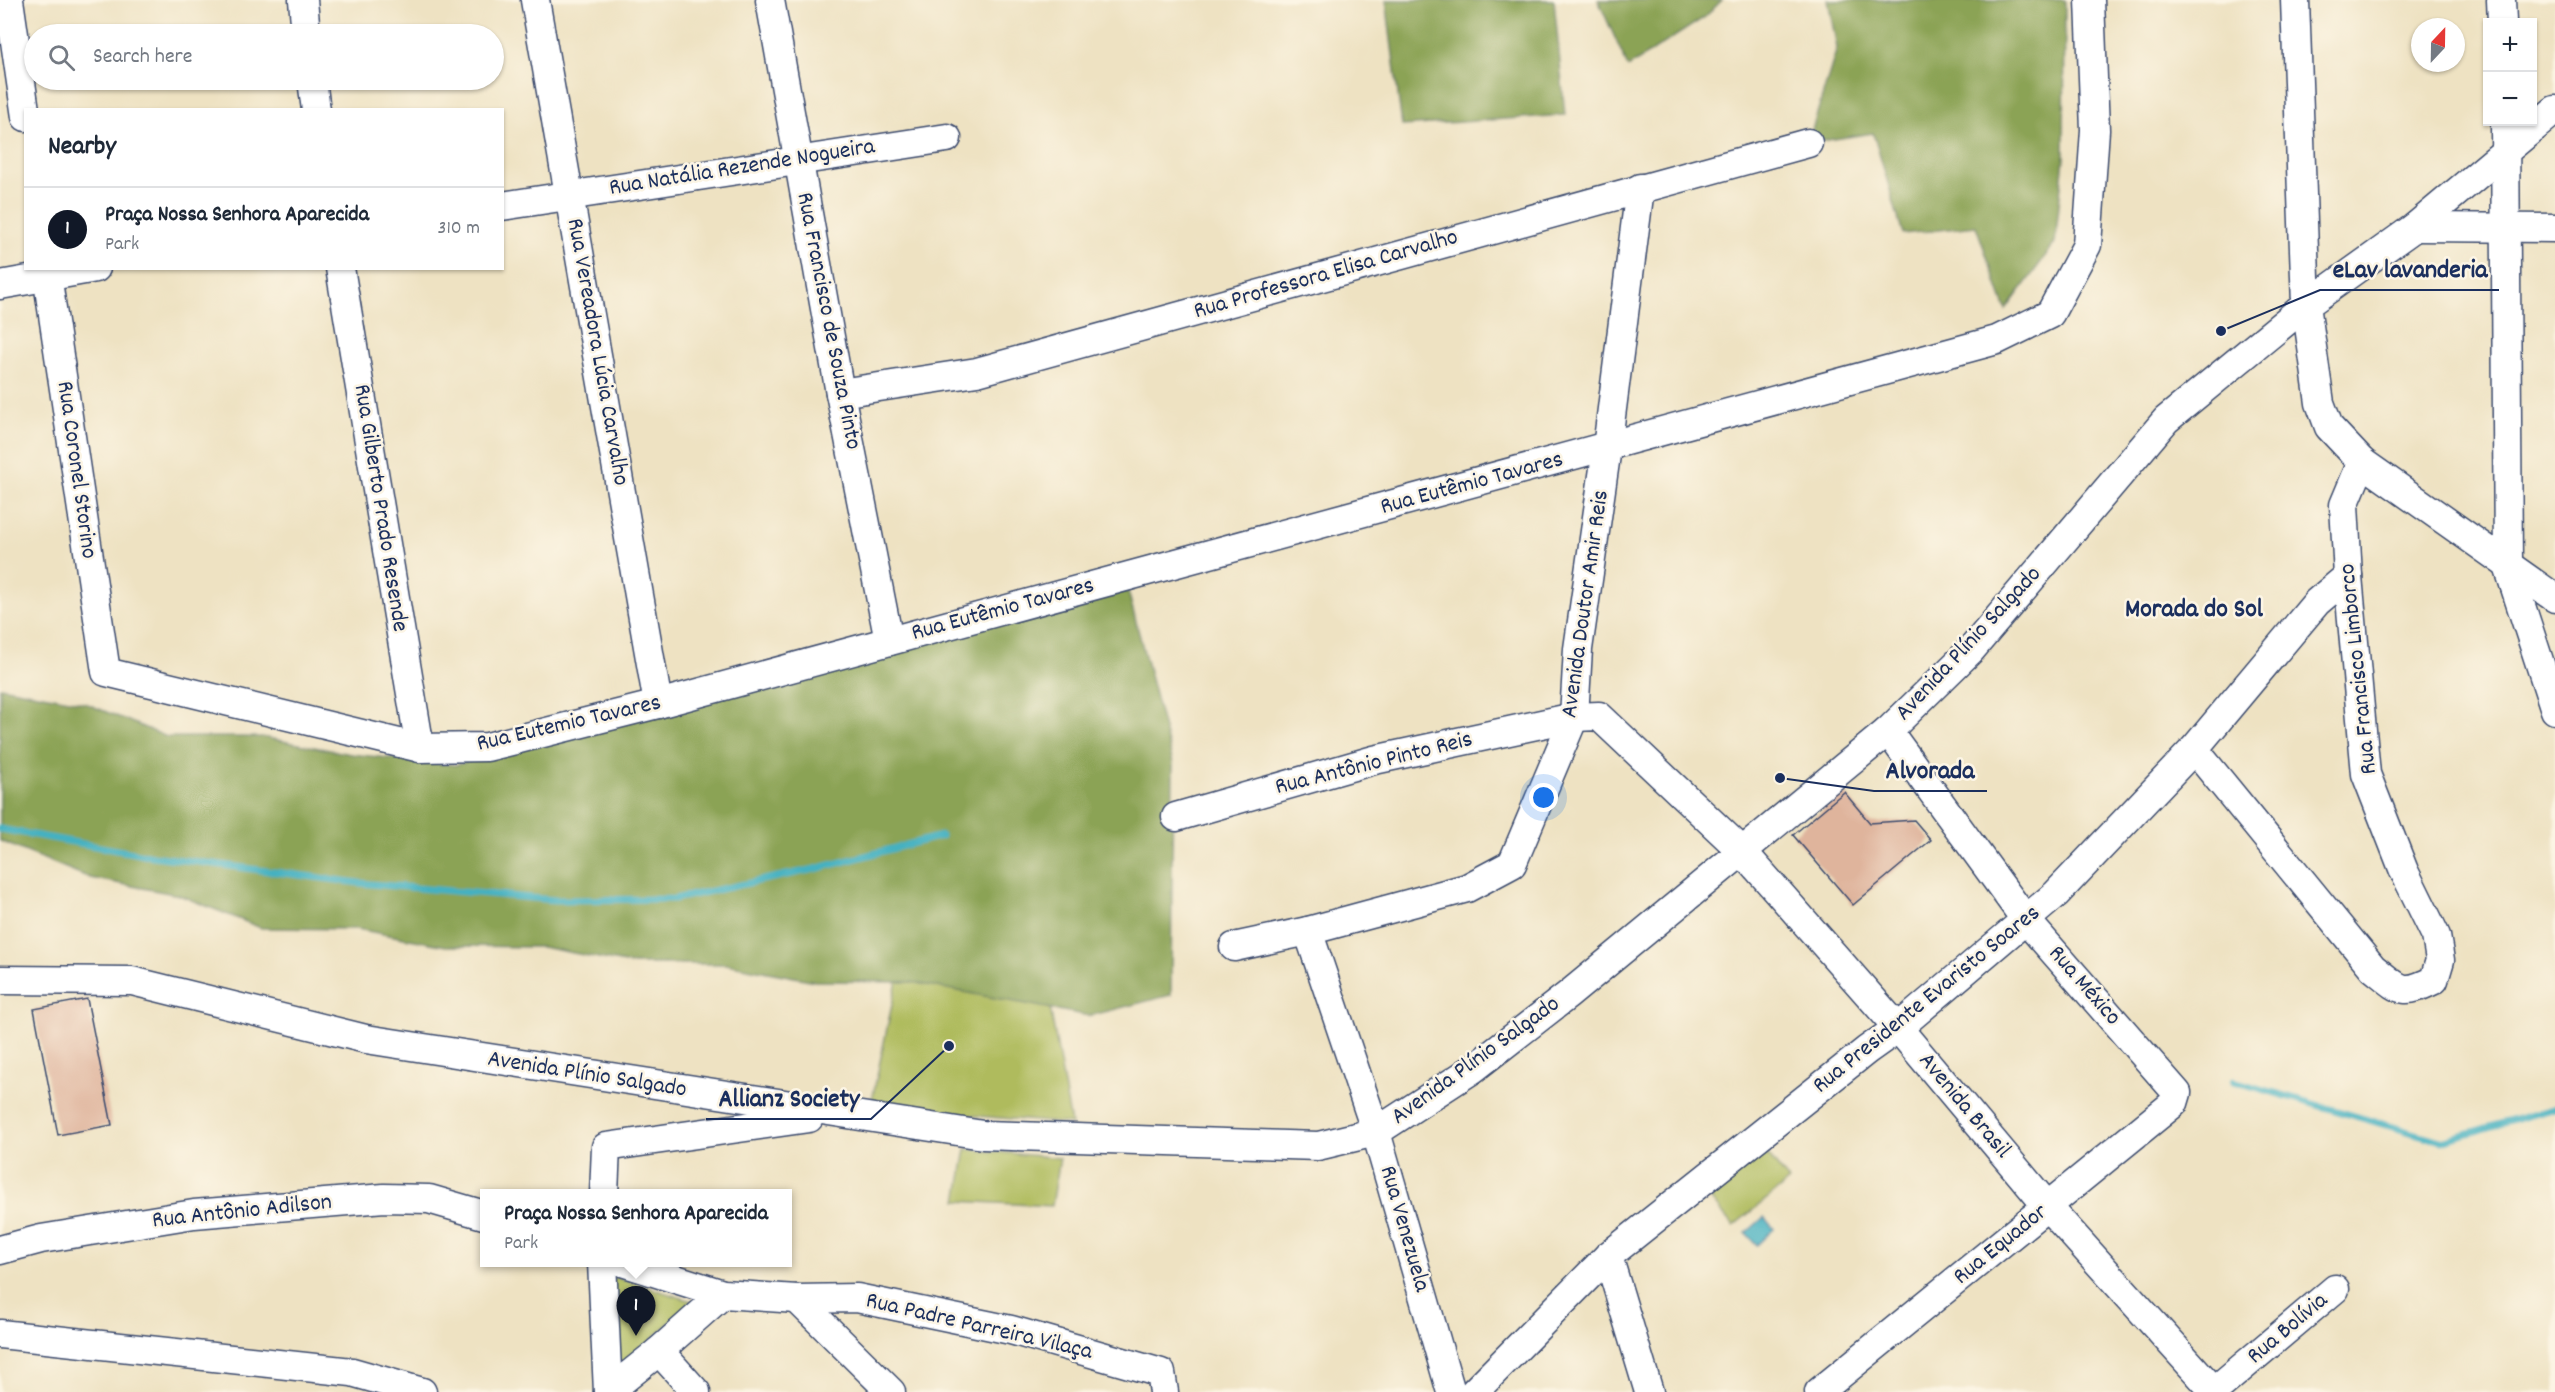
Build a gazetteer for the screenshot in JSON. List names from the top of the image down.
{
  "streets": {
    "street": [
      "Rua Natália Rezende Nogueira",
      "Rua Professora Elisa Carvalho",
      "Rua Francisco de Souza Pinto",
      "Rua Vereadora Lúcia Carvalho",
      "Rua Coronel Storino",
      "Rua Eutêmio Tavares",
      "Rua Gilberto Prado Resende",
      "Avenida Doutor Amir Reis",
      "Avenida Plínio Salgado",
      "Rua Francisco Limborco",
      "Rua Eutemio Tavares",
      "Rua Antônio Pinto Reis",
      "Rua México",
      "Rua Presidente Evaristo Soares",
      "Avenida Brasil",
      "Rua Antônio Adilson",
      "Rua Venezuela",
      "Rua Equador",
      "Rua Padre Parreira Vilaça",
      "Rua Bolívia"
    ]
  },
  "crossings": [
    ["Rua Natália Rezende Nogueira", "Rua Francisco de Souza Pinto"],
    ["Rua Natália Rezende Nogueira", "Rua Vereadora Lúcia Carvalho"],
    ["Rua Professora Elisa Carvalho", "Rua Francisco de Souza Pinto"],
    ["Rua Professora Elisa Carvalho", "Avenida Doutor Amir Reis"],
    ["Rua Francisco de Souza Pinto", "Rua Eutêmio Tavares"],
    ["Rua Francisco de Souza Pinto", "Rua Eutemio Tavares"],
    ["Rua Vereadora Lúcia Carvalho", "Rua Eutemio Tavares"],
    ["Rua Coronel Storino", "Rua Eutemio Tavares"],
    ["Rua Eutêmio Tavares", "Avenida Doutor Amir Reis"],
    ["Rua Eutêmio Tavares", "Rua Eutemio Tavares"],
    ["Rua Gilberto Prado Resende", "Rua Eutemio Tavares"],
    ["Avenida Doutor Amir Reis", "Rua Antônio Pinto Reis"],
    ["Avenida Doutor Amir Reis", "Avenida Brasil"],
    ["Avenida Doutor Amir Reis", "Rua Venezuela"],
    ["Avenida Plínio Salgado", "Rua México"],
    ["Avenida Plínio Salgado", "Avenida Brasil"],
    ["Avenida Plínio Salgado", "Rua Venezuela"],
    ["Rua Francisco Limborco", "Rua Presidente Evaristo Soares"],
    ["Rua Antônio Pinto Reis", "Avenida Brasil"],
    ["Rua México", "Rua Presidente Evaristo Soares"],
    ["Rua México", "Rua Equador"],
    ["Rua Presidente Evaristo Soares", "Avenida Brasil"],
    ["Avenida Brasil", "Rua Equador"],
    ["Avenida Brasil", "Rua Bolívia"]
  ],
  "districts": ["Morada do Sol"],
  "places": ["eLav lavanderia", "Alvorada", "Allianz Society"],
  "north": "top",
  "page": {
    "map_buttons": ["+", "−"],
    "search": "Search here",
    "heading": "Nearby",
    "list": [
      {
        "mark": "1",
        "name": "Praça Nossa Senhora Aparecida",
        "note": "Park",
        "value": "310 m"
      }
    ],
    "popup": ["Praça Nossa Senhora Aparecida", "Park"],
    "pins": "1"
  }
}
